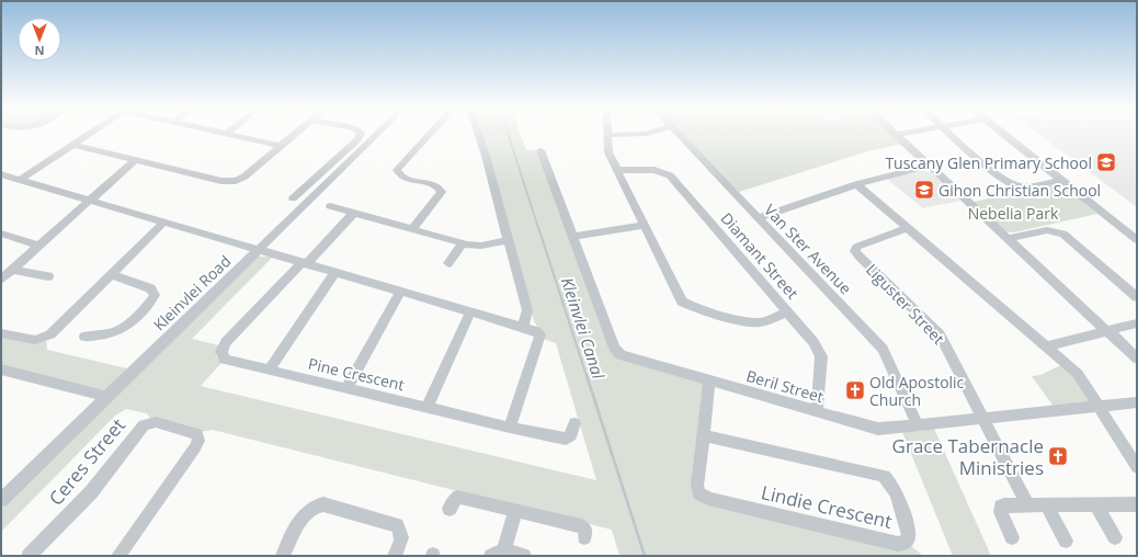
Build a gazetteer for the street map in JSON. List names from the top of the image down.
{
  "streets": {
    "street": [
      "Van Ster Avenue",
      "Diamant Street",
      "Kleinvlei Road",
      "Liguster Street",
      "Pine Crescent",
      "Beril Street",
      "Ceres Street",
      "Lindie Crescent"
    ]
  },
  "crossings": [
    ["Van Ster Avenue", "Beril Street"],
    ["Diamant Street", "Beril Street"],
    ["Liguster Street", "Beril Street"],
    ["Beril Street", "Lindie Crescent"]
  ],
  "water": ["Kleinvlei Canal"],
  "parks": ["Nebelia Park"],
  "places": {
    "school or university": ["Tuscany Glen Primary School", "Gihon Christian School"],
    "church": ["Old Apostolic Church", "Grace Tabernacle Ministries"]
  },
  "north": "bottom"
}
